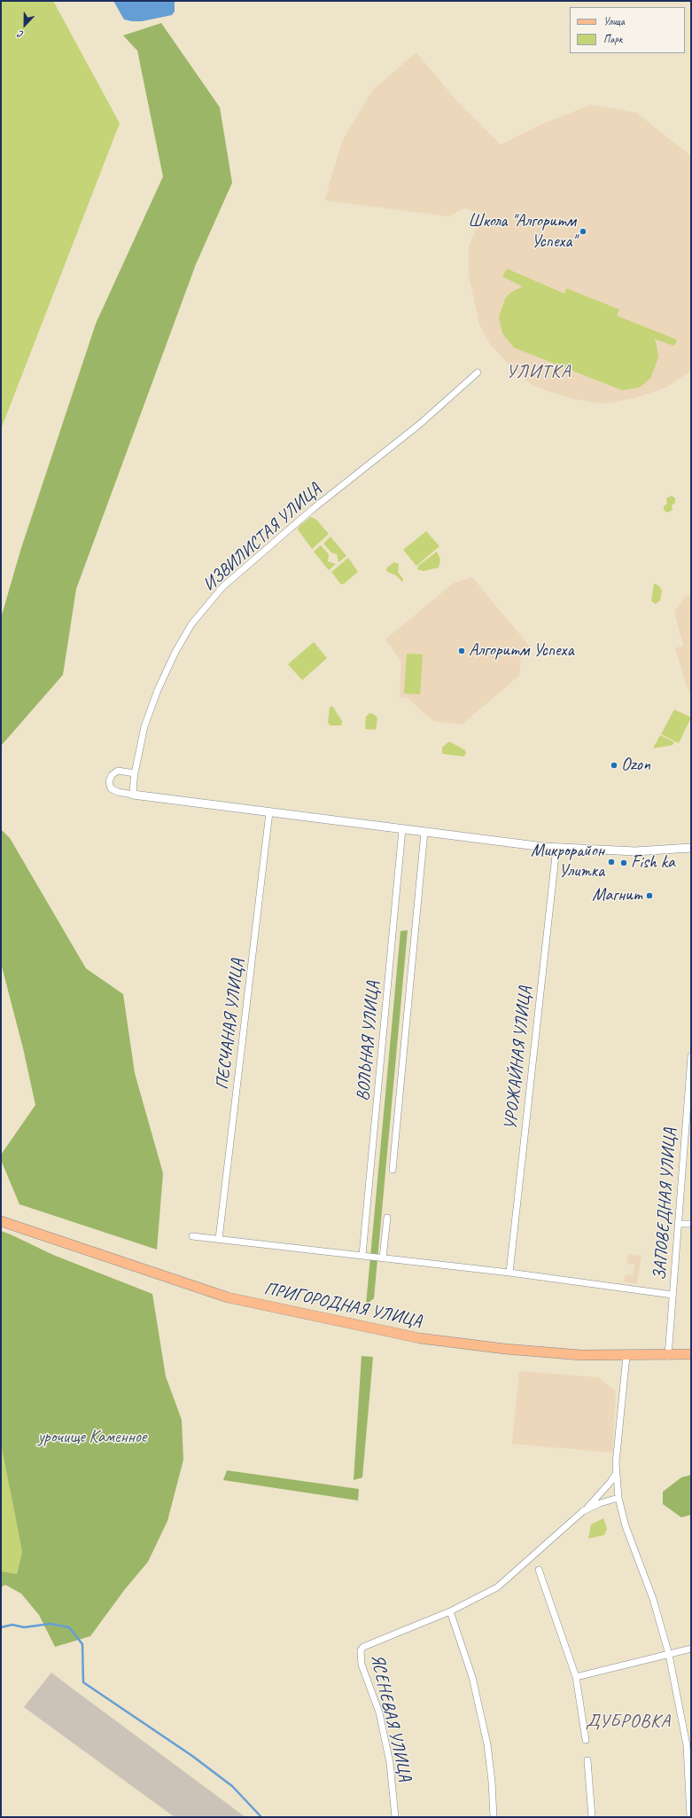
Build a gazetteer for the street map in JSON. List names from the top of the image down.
{
  "streets": {
    "main road": ["ПРИГОРОДНАЯ УЛИЦА"],
    "street": [
      "ИЗВИЛИСТАЯ УЛИЦА",
      "ПЕСЧАНАЯ УЛИЦА",
      "ВОЛЬНАЯ УЛИЦА",
      "УРОЖАЙНАЯ УЛИЦА",
      "ЗАПОВЕДНАЯ УЛИЦА",
      "ЯСЕНЕВАЯ УЛИЦА"
    ]
  },
  "crossings": [
    ["ЗАПОВЕДНАЯ УЛИЦА", "ПРИГОРОДНАЯ УЛИЦА"]
  ],
  "districts": ["УЛИТКА", "ДУБРОВКА"],
  "parks": ["урочище Каменное"],
  "places": [
    "Школа \"Алгоритм Успеха\"",
    "Алгоритм Успеха",
    "Ozon",
    "Микрорайон Улитка",
    "Fish ka",
    "Магнит"
  ],
  "legend": ["Улица", "Парк"],
  "north": "bottom"
}
